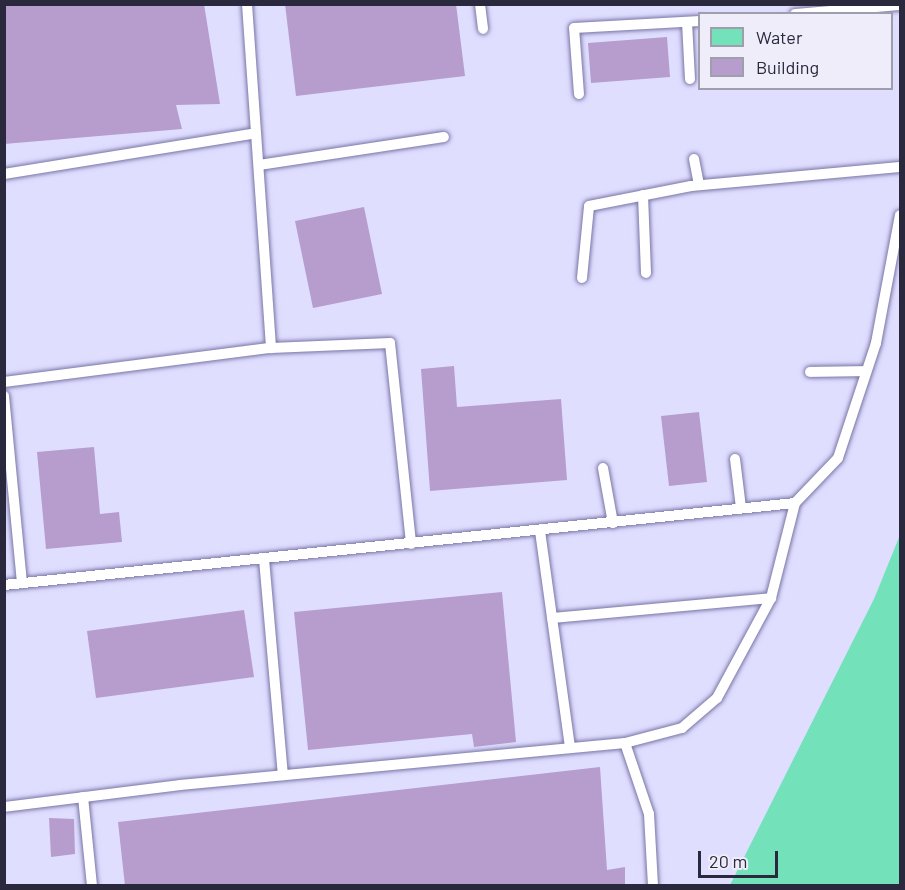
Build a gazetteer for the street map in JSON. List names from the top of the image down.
{
  "legend": ["Water", "Building"],
  "scale_bar": "20 m"
}
